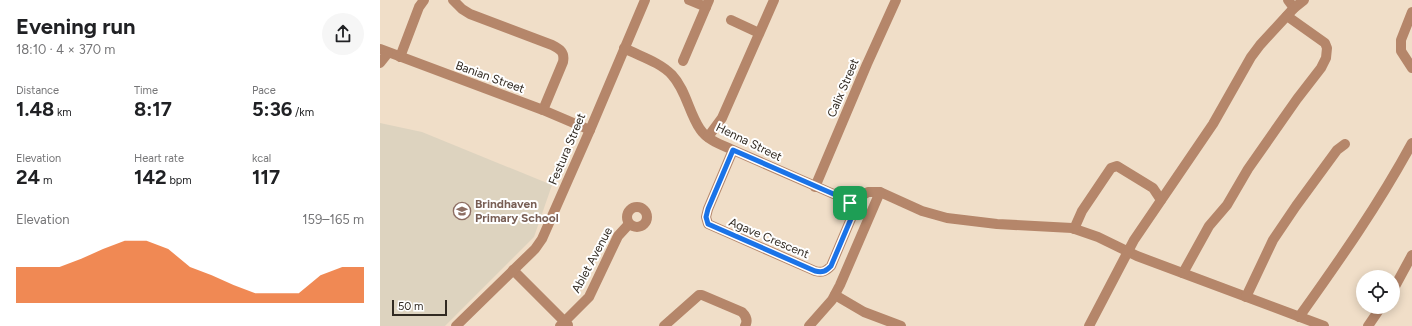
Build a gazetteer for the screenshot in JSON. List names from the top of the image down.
{
  "streets": {
    "street": [
      "Banian Street",
      "Calix Street",
      "Henna Street",
      "Festura Street",
      "Agave Crescent",
      "Ablet Avenue"
    ]
  },
  "crossings": [
    ["Banian Street", "Festura Street"],
    ["Calix Street", "Henna Street"],
    ["Henna Street", "Festura Street"],
    ["Henna Street", "Agave Crescent"]
  ],
  "places": {
    "school or university": ["Brindhaven Primary School"]
  },
  "scale_bar": "50 m",
  "page": {
    "heading": ["Evening run", "18:10 · 4 × 370 m"],
    "stats": [
      ["Distance", "1.48 km"],
      ["Time", "8:17"],
      ["Pace", "5:36 /km"],
      ["Elevation", "24 m"],
      ["Heart rate", "142 bpm"],
      ["kcal", "117"]
    ],
    "chart": ["Elevation", "159–165 m"],
    "scale": "50 m"
  }
}
